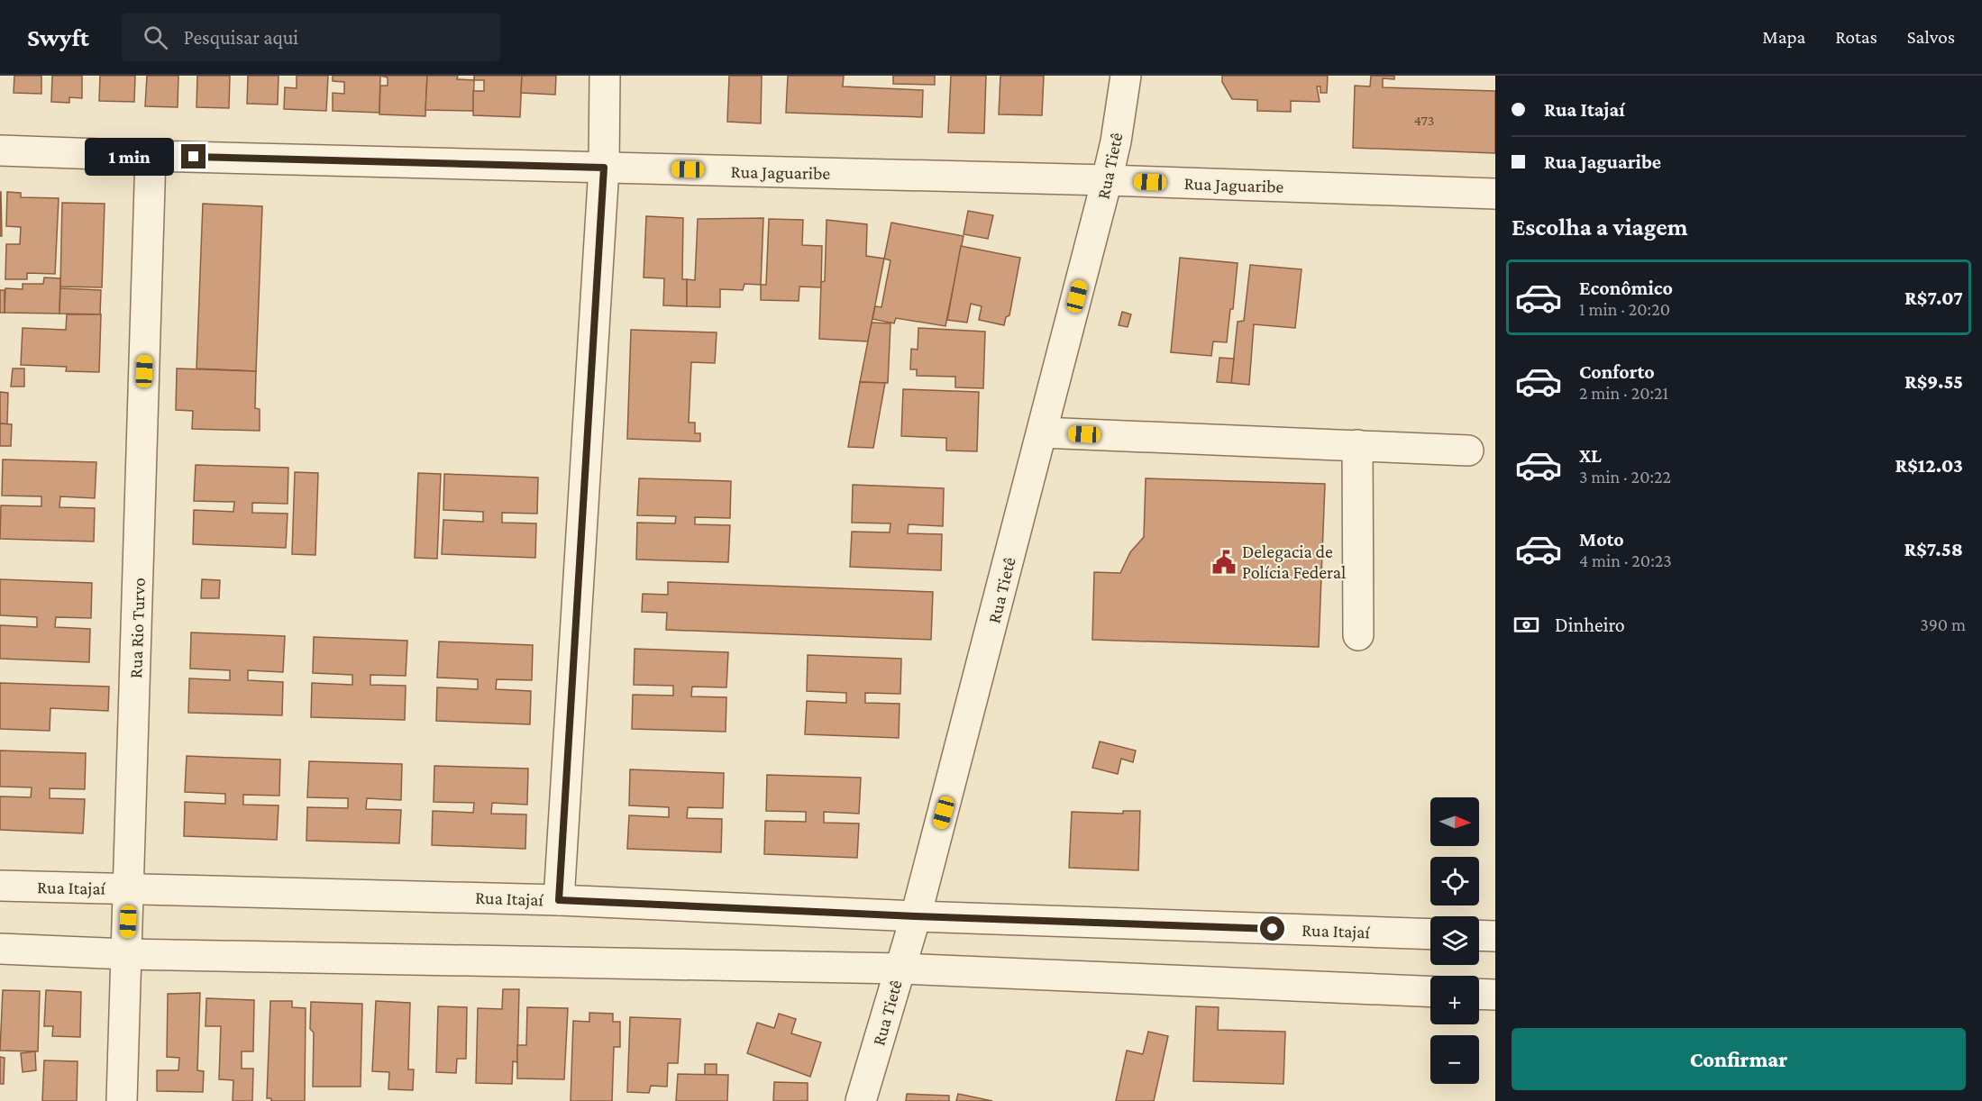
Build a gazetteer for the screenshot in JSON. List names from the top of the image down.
{
  "streets": {
    "street": [
      "Rua Tietê",
      "Rua Jaguaribe",
      "Rua Rio Turvo",
      "Rua Itajaí"
    ]
  },
  "crossings": [
    ["Rua Tietê", "Rua Jaguaribe"],
    ["Rua Tietê", "Rua Itajaí"],
    ["Rua Jaguaribe", "Rua Rio Turvo"],
    ["Rua Rio Turvo", "Rua Itajaí"]
  ],
  "places": {
    "public building": ["Delegacia de Polícia Federal"]
  },
  "house_numbers": ["473"],
  "north": "right",
  "page": {
    "header": "Swyft",
    "search": "Pesquisar aqui",
    "nav": ["Mapa", "Rotas", "Salvos"],
    "banner": ["Rua Itajaí", "Rua Jaguaribe"],
    "bubble": "1 min",
    "heading": "Escolha a viagem",
    "list": [
      {
        "name": "Econômico",
        "note": "1 min · 20:20",
        "value": "R$7.07"
      },
      {
        "name": "Conforto",
        "note": "2 min · 20:21",
        "value": "R$9.55"
      },
      {
        "name": "XL",
        "note": "3 min · 20:22",
        "value": "R$12.03"
      },
      {
        "name": "Moto",
        "note": "4 min · 20:23",
        "value": "R$7.58"
      }
    ],
    "pay": ["Dinheiro", "390 m"],
    "map_buttons": ["+", "−"],
    "buttons": "Confirmar"
  }
}
